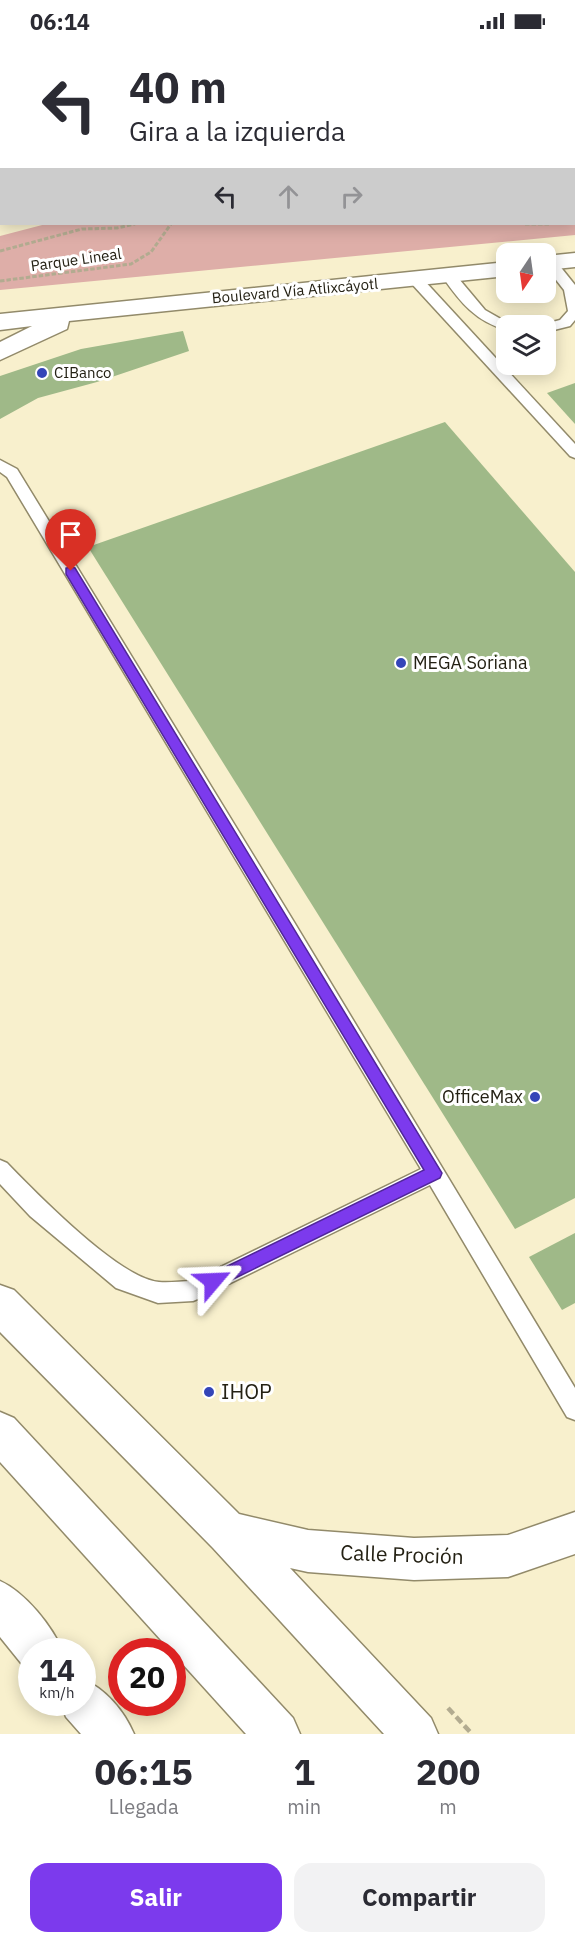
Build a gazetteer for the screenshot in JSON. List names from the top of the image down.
{
  "streets": {
    "main road": ["Boulevard Vía Atlixcáyotl", "Calle Proción"],
    "path": ["Parque Lineal"]
  },
  "places": [
    "CIBanco",
    "MEGA Soriana",
    "OfficeMax",
    "IHOP"
  ],
  "north": "bottom",
  "page": {
    "status": "06:14",
    "turn": ["40 m", "Gira a la izquierda"],
    "speed": "14 km/h",
    "limit": "20",
    "eta": [
      "06:15",
      "Llegada",
      "1",
      "min",
      "200",
      "m"
    ],
    "buttons": ["Salir", "Compartir"]
  }
}
